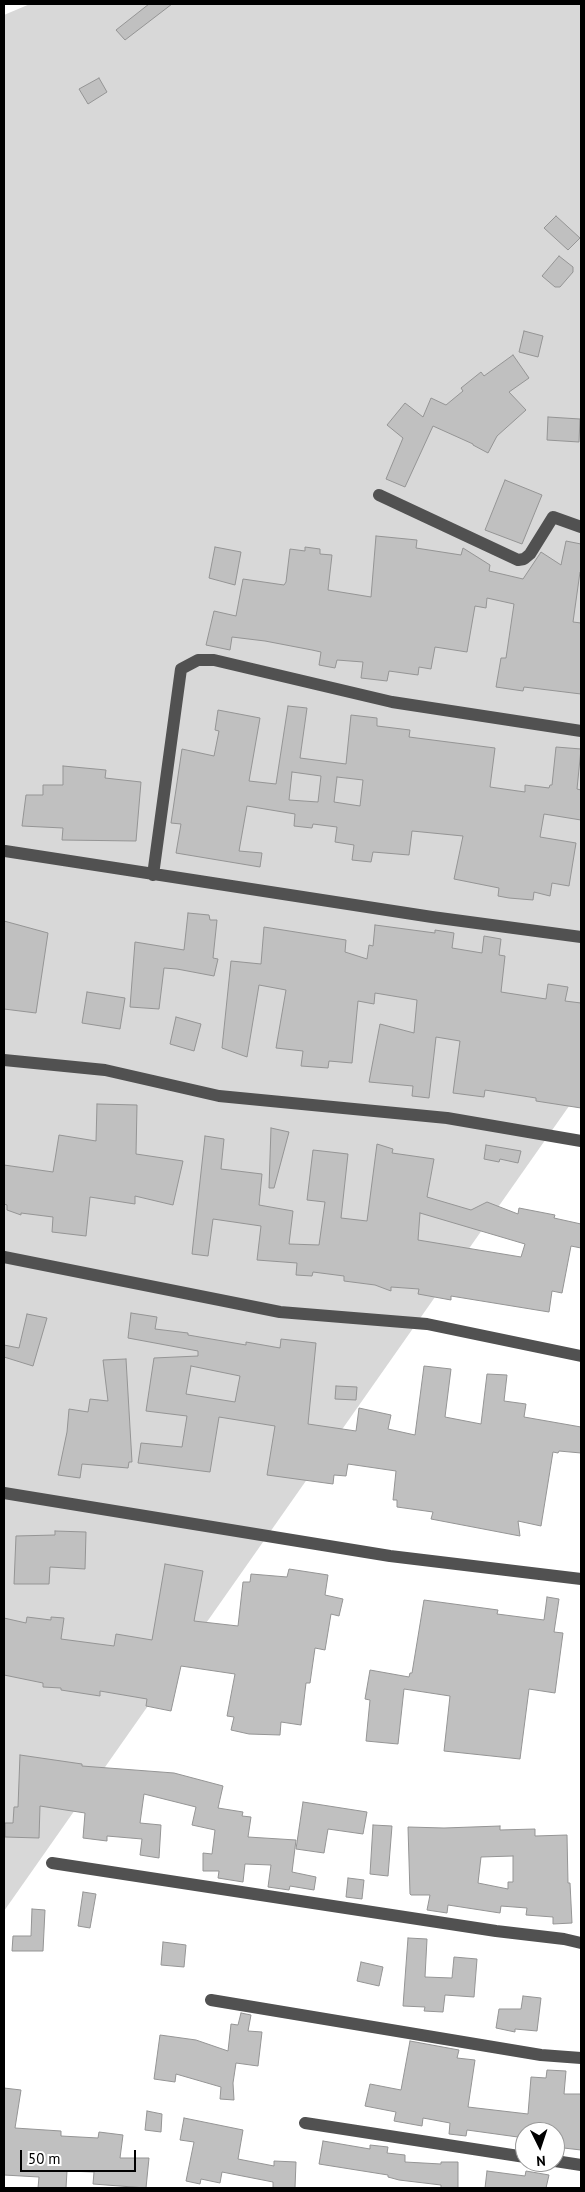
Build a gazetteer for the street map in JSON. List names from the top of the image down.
{
  "scale_bar": "50 m",
  "north": "bottom"
}
